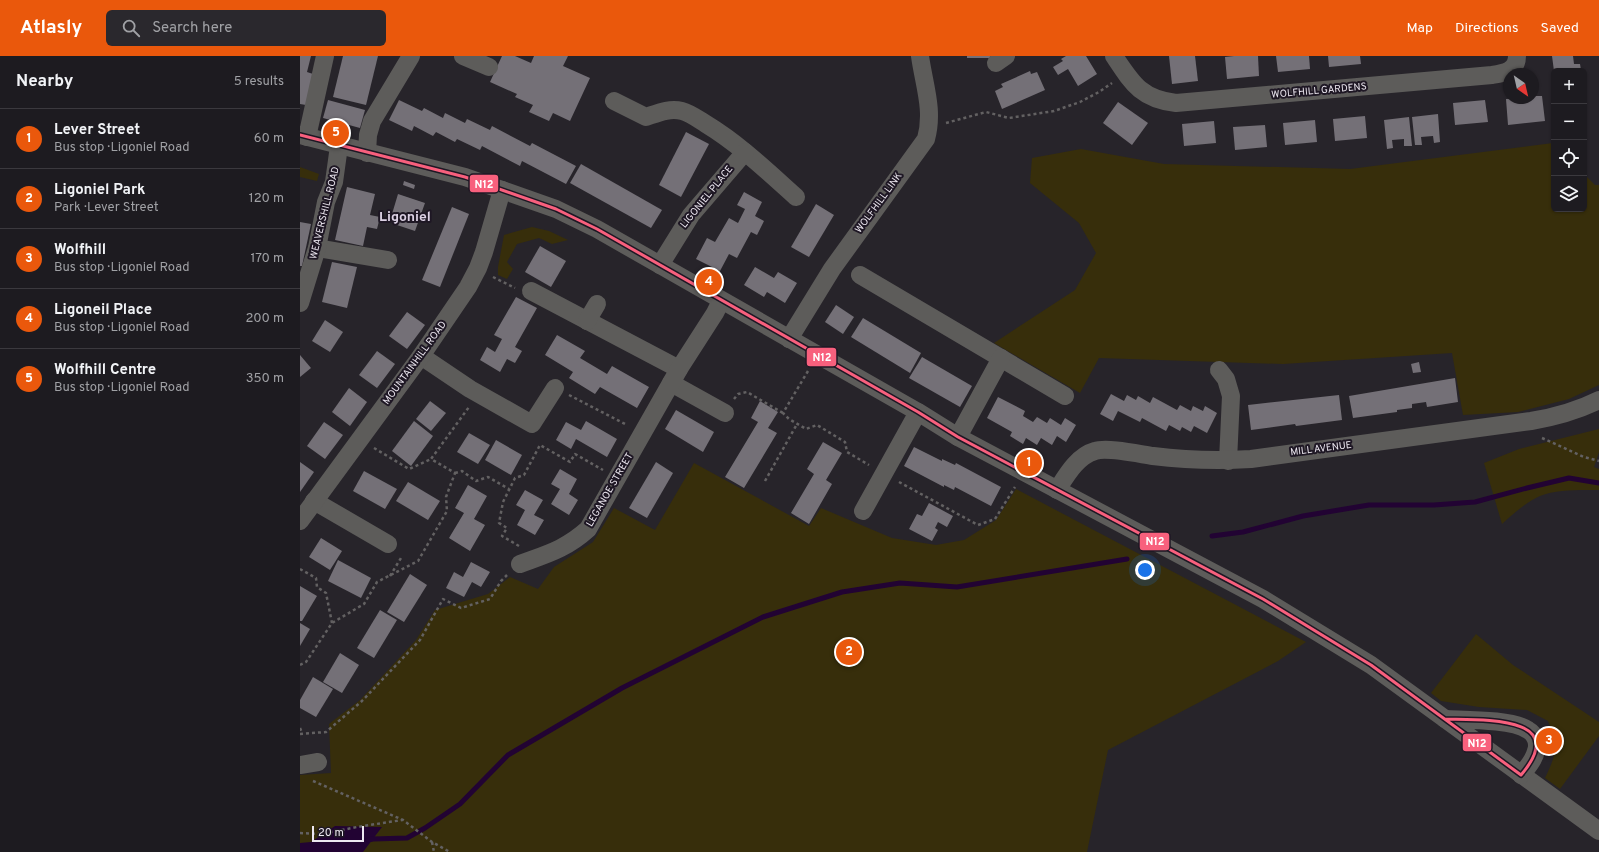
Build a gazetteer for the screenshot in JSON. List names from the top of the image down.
{
  "streets": {
    "street": [
      "WOLFHILL GARDENS",
      "LIGONIEL PLACE",
      "WOLFHILL LINK",
      "WEAVERSHILL ROAD",
      "MOUNTAINHILL ROAD",
      "MILL AVENUE",
      "LEGANOE STREET"
    ]
  },
  "districts": ["Ligoniel"],
  "lines": ["transit line N12"],
  "scale_bar": "20 m",
  "north": "bottom right",
  "page": {
    "header": "Atlasly",
    "search": "Search here",
    "nav": ["Map", "Directions", "Saved"],
    "heading": ["Nearby", "5 results"],
    "map_buttons": ["+", "−"],
    "list": [
      {
        "mark": "1",
        "name": "Lever Street",
        "note": "Bus stop · Ligoniel Road",
        "value": "60 m"
      },
      {
        "mark": "2",
        "name": "Ligoniel Park",
        "note": "Park · Lever Street",
        "value": "120 m"
      },
      {
        "mark": "3",
        "name": "Wolfhill",
        "note": "Bus stop · Ligoniel Road",
        "value": "170 m"
      },
      {
        "mark": "4",
        "name": "Ligoneil Place",
        "note": "Bus stop · Ligoniel Road",
        "value": "200 m"
      },
      {
        "mark": "5",
        "name": "Wolfhill Centre",
        "note": "Bus stop · Ligoniel Road",
        "value": "350 m"
      }
    ],
    "pins": [
      "5",
      "4",
      "1",
      "2",
      "3"
    ],
    "scale": "20 m"
  }
}
